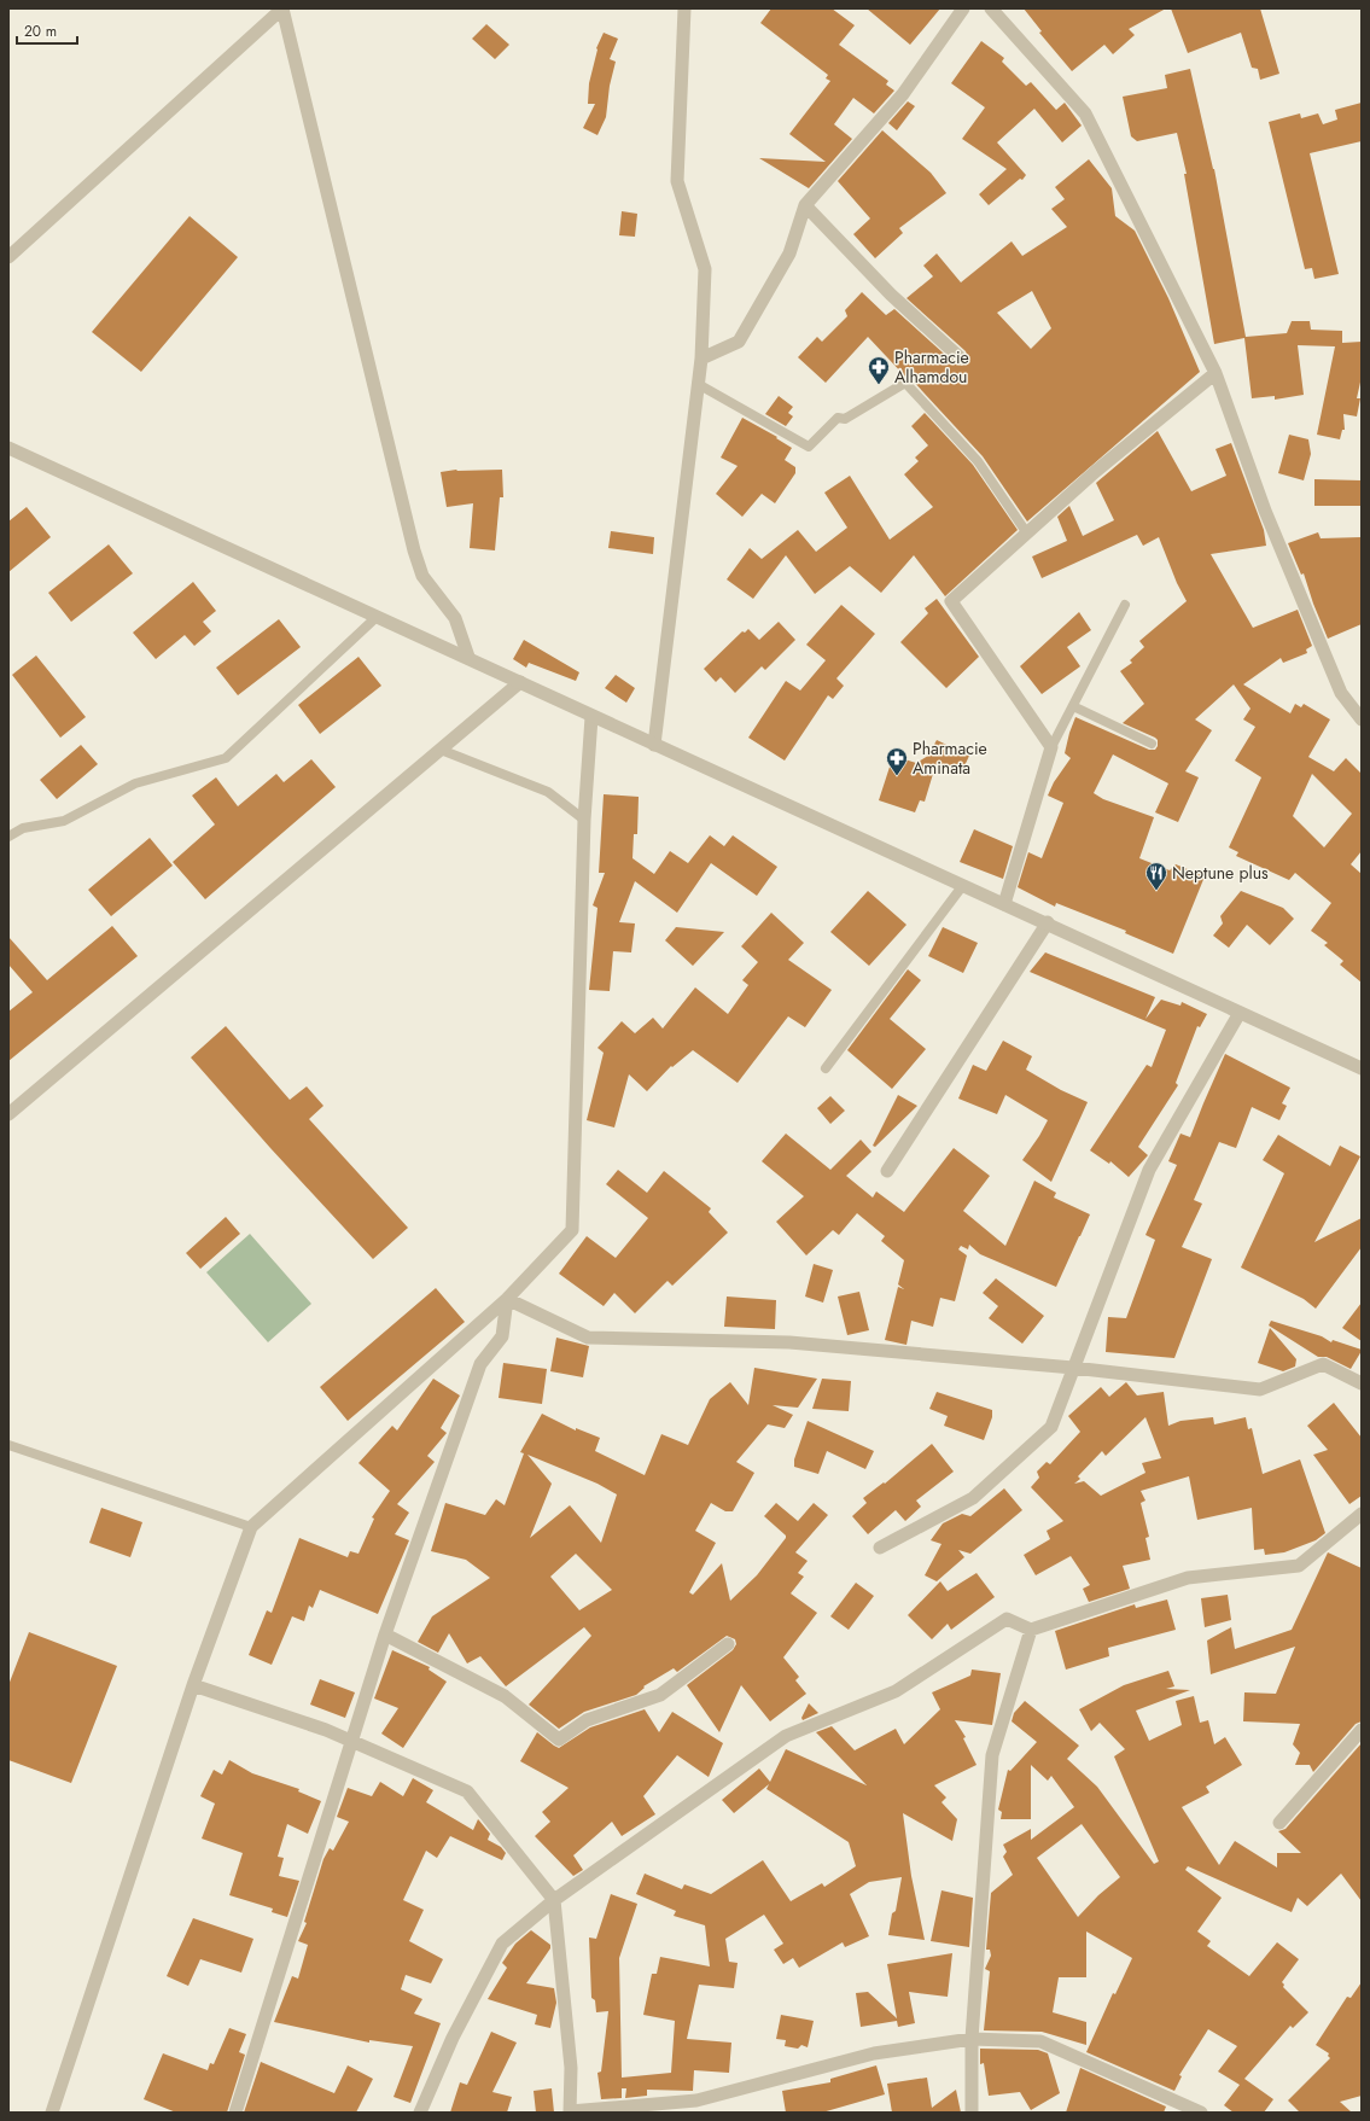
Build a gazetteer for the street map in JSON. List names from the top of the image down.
{
  "places": {
    "pharmacy": ["Pharmacie Alhamdou", "Pharmacie Aminata"],
    "restaurant": ["Neptune plus"]
  },
  "scale_bar": "20 m"
}
